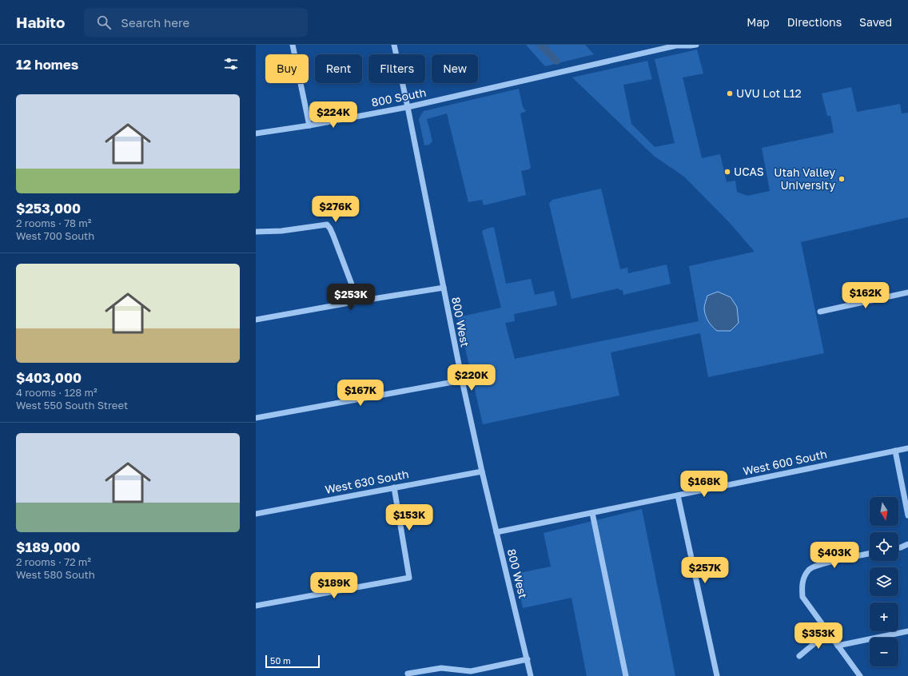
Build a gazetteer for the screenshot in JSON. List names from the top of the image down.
{
  "streets": {
    "street": [
      "800 South",
      "800 West",
      "West 600 South",
      "West 630 South"
    ]
  },
  "crossings": [
    ["800 South", "800 West"],
    ["800 West", "West 600 South"],
    ["800 West", "West 630 South"]
  ],
  "places": ["UVU Lot L12", "UCAS", "Utah Valley University"],
  "scale_bar": "50 m",
  "north": "bottom",
  "page": {
    "header": "Habito",
    "search": "Search here",
    "nav": ["Map", "Directions", "Saved"],
    "heading": "12 homes",
    "chip": [
      "Buy",
      "Rent",
      "Filters",
      "New"
    ],
    "list": [
      {
        "name": "$253,000",
        "note": "2 rooms · 78 m² · West 700 South"
      },
      {
        "name": "$403,000",
        "note": "4 rooms · 128 m² · West 550 South Street"
      },
      {
        "name": "$189,000",
        "note": "2 rooms · 72 m² · West 580 South"
      }
    ],
    "price": [
      "$224K",
      "$276K",
      "$162K",
      "$253K",
      "$220K",
      "$167K",
      "$168K",
      "$153K",
      "$403K",
      "$257K",
      "$189K",
      "$353K"
    ],
    "map_buttons": ["+", "−"],
    "scale": "50 m"
  }
}
